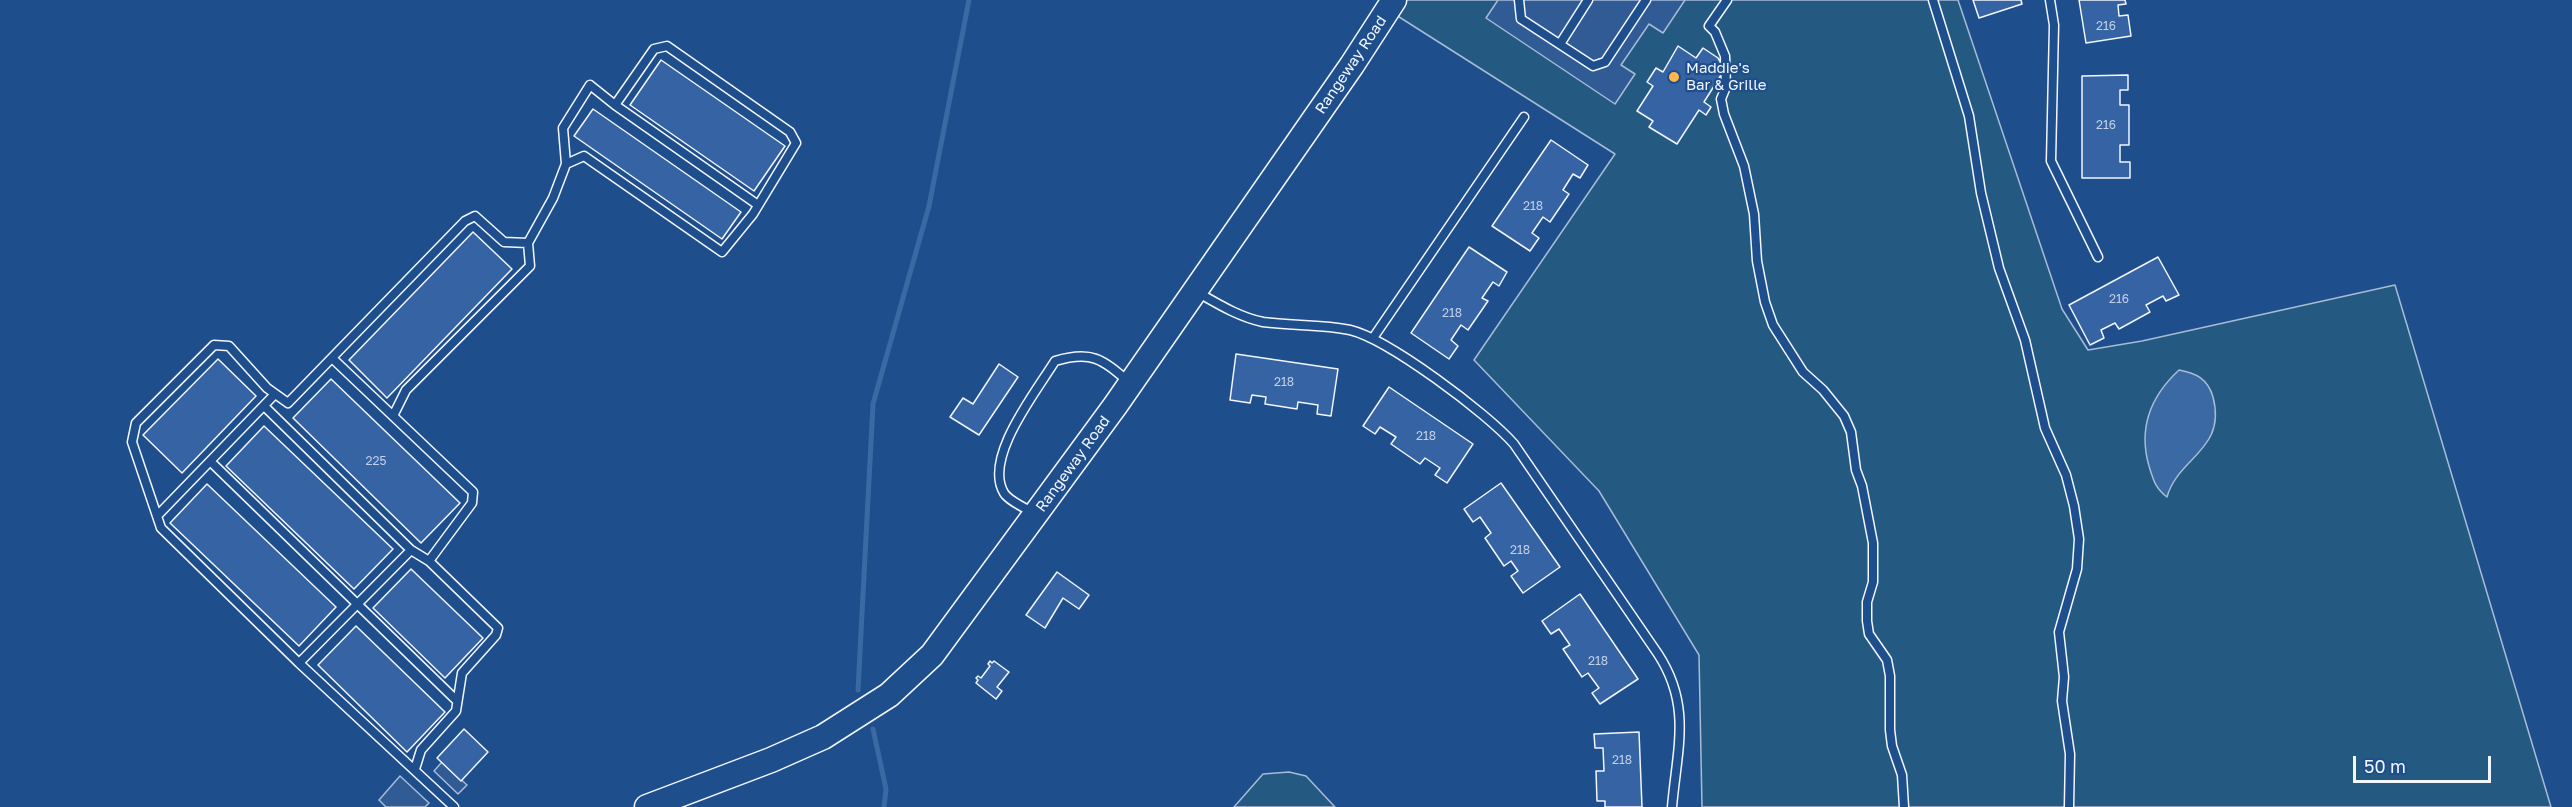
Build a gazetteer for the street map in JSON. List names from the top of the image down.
{
  "streets": {
    "street": ["Rangeway Road"]
  },
  "places": ["Maddie's Bar & Grille"],
  "house_numbers": [
    "216",
    "216",
    "218",
    "216",
    "218",
    "218",
    "218",
    "225",
    "218",
    "218",
    "218"
  ],
  "scale_bar": "50 m"
}
